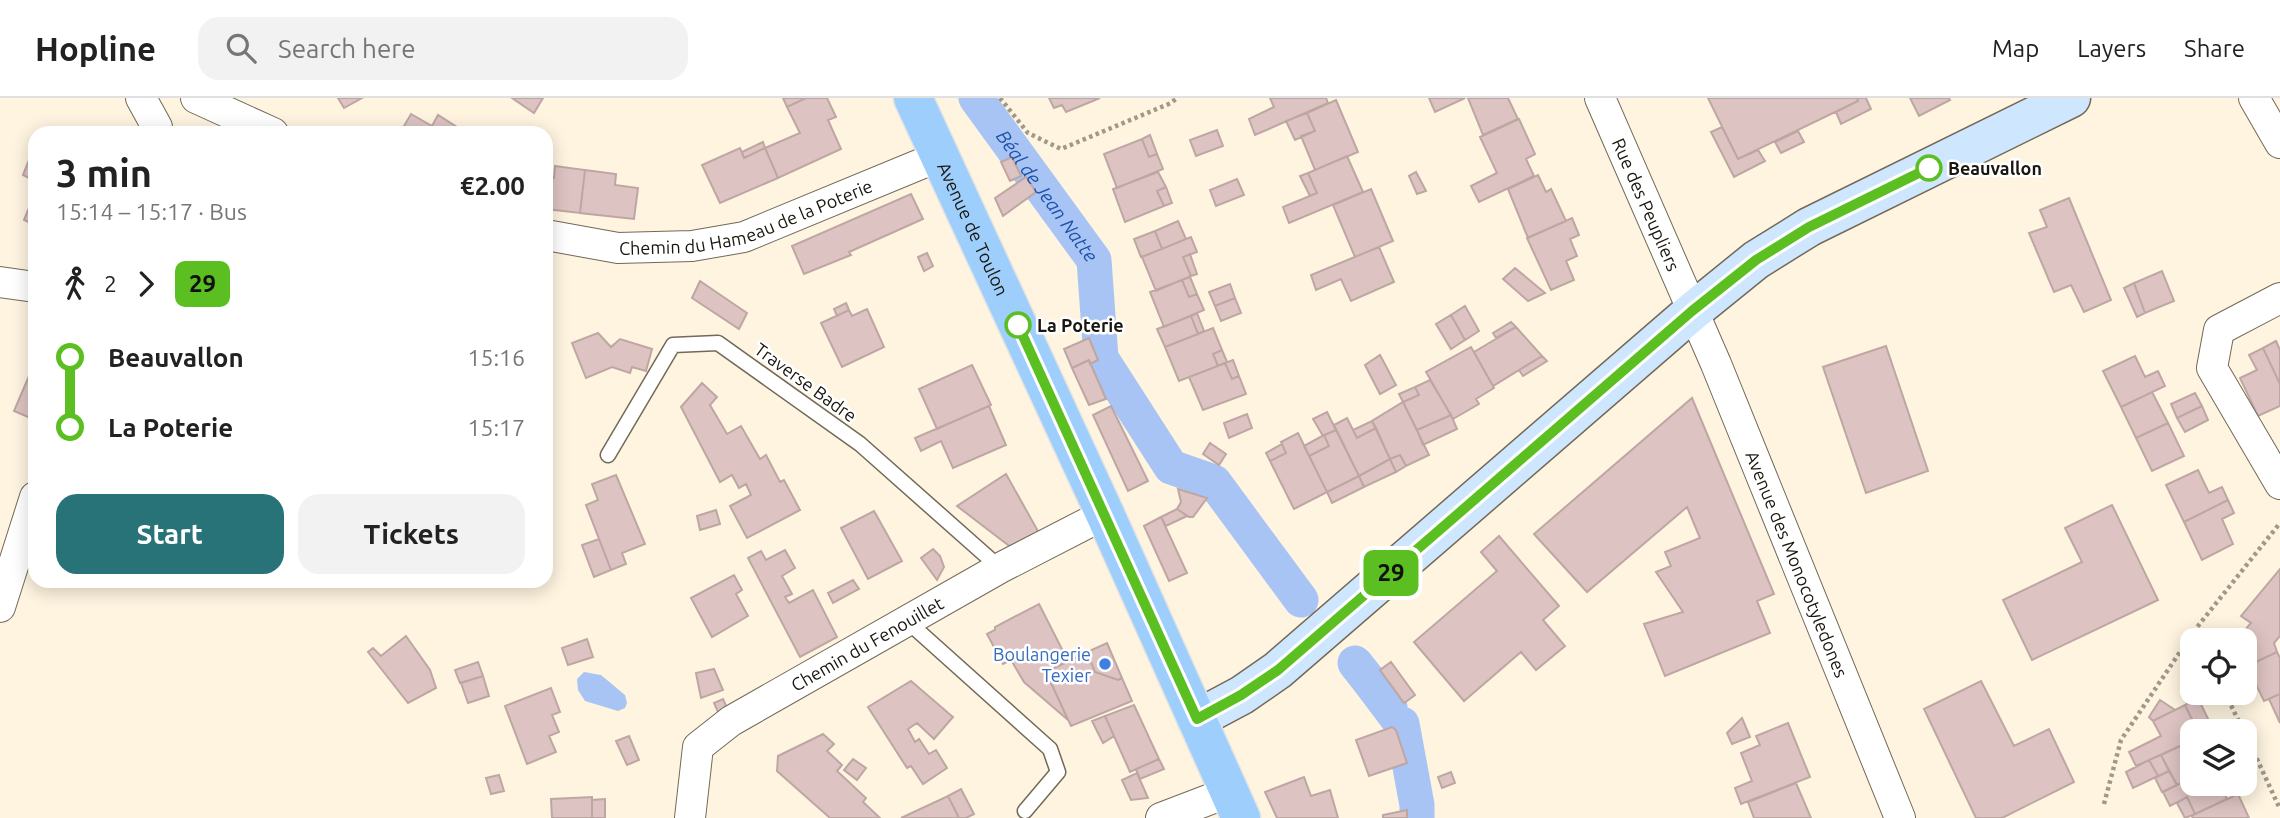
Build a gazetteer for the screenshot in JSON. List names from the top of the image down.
{
  "streets": {
    "main road": ["Avenue de Toulon"],
    "street": [
      "Rue des Peupliers",
      "Chemin du Hameau de la Poterie",
      "Avenue des Monocotyledones",
      "Chemin du Fenouillet"
    ],
    "lane": ["Traverse Badre"]
  },
  "crossings": [
    ["Rue des Peupliers", "Avenue des Monocotyledones"],
    ["Chemin du Hameau de la Poterie", "Avenue de Toulon"],
    ["Avenue de Toulon", "Chemin du Fenouillet"],
    ["Traverse Badre", "Chemin du Fenouillet"]
  ],
  "water": ["Béal de Jean Natte"],
  "places": ["Beauvallon", "La Poterie", "Boulangerie Texier"],
  "lines": ["bus line 29"],
  "page": {
    "header": "Hopline",
    "search": "Search here",
    "nav": ["Map", "Layers", "Share"],
    "on_map": "29",
    "heading": ["3 min", "15:14 – 15:17 · Bus", "€2.00"],
    "legs": ["2", "29"],
    "list": [
      {
        "name": "Beauvallon",
        "value": "15:16"
      },
      {
        "name": "La Poterie",
        "value": "15:17"
      }
    ],
    "buttons": ["Start", "Tickets"]
  }
}
